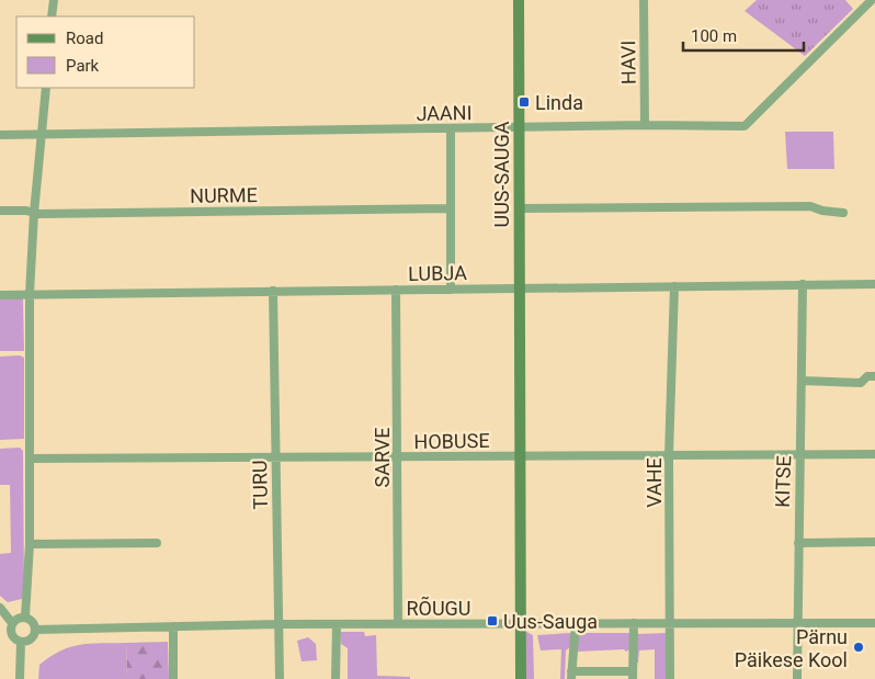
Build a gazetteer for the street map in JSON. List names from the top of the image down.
{
  "streets": {
    "street": [
      "HAVI",
      "JAANI",
      "UUS-SAUGA",
      "NURME",
      "LUBJA",
      "HOBUSE",
      "SARVE",
      "KITSE",
      "VAHE",
      "TURU",
      "RÕUGU"
    ]
  },
  "crossings": [
    ["HAVI", "JAANI"],
    ["JAANI", "UUS-SAUGA"],
    ["UUS-SAUGA", "LUBJA"],
    ["UUS-SAUGA", "HOBUSE"],
    ["UUS-SAUGA", "RÕUGU"],
    ["LUBJA", "SARVE"],
    ["LUBJA", "KITSE"],
    ["LUBJA", "VAHE"],
    ["LUBJA", "TURU"],
    ["HOBUSE", "SARVE"],
    ["HOBUSE", "KITSE"],
    ["HOBUSE", "VAHE"],
    ["HOBUSE", "TURU"],
    ["SARVE", "RÕUGU"],
    ["KITSE", "RÕUGU"],
    ["VAHE", "RÕUGU"],
    ["TURU", "RÕUGU"]
  ],
  "places": {
    "transit": ["Linda", "Uus-Sauga"],
    "other": ["Pärnu Päikese Kool"]
  },
  "legend": ["Road", "Park"],
  "scale_bar": "100 m"
}
